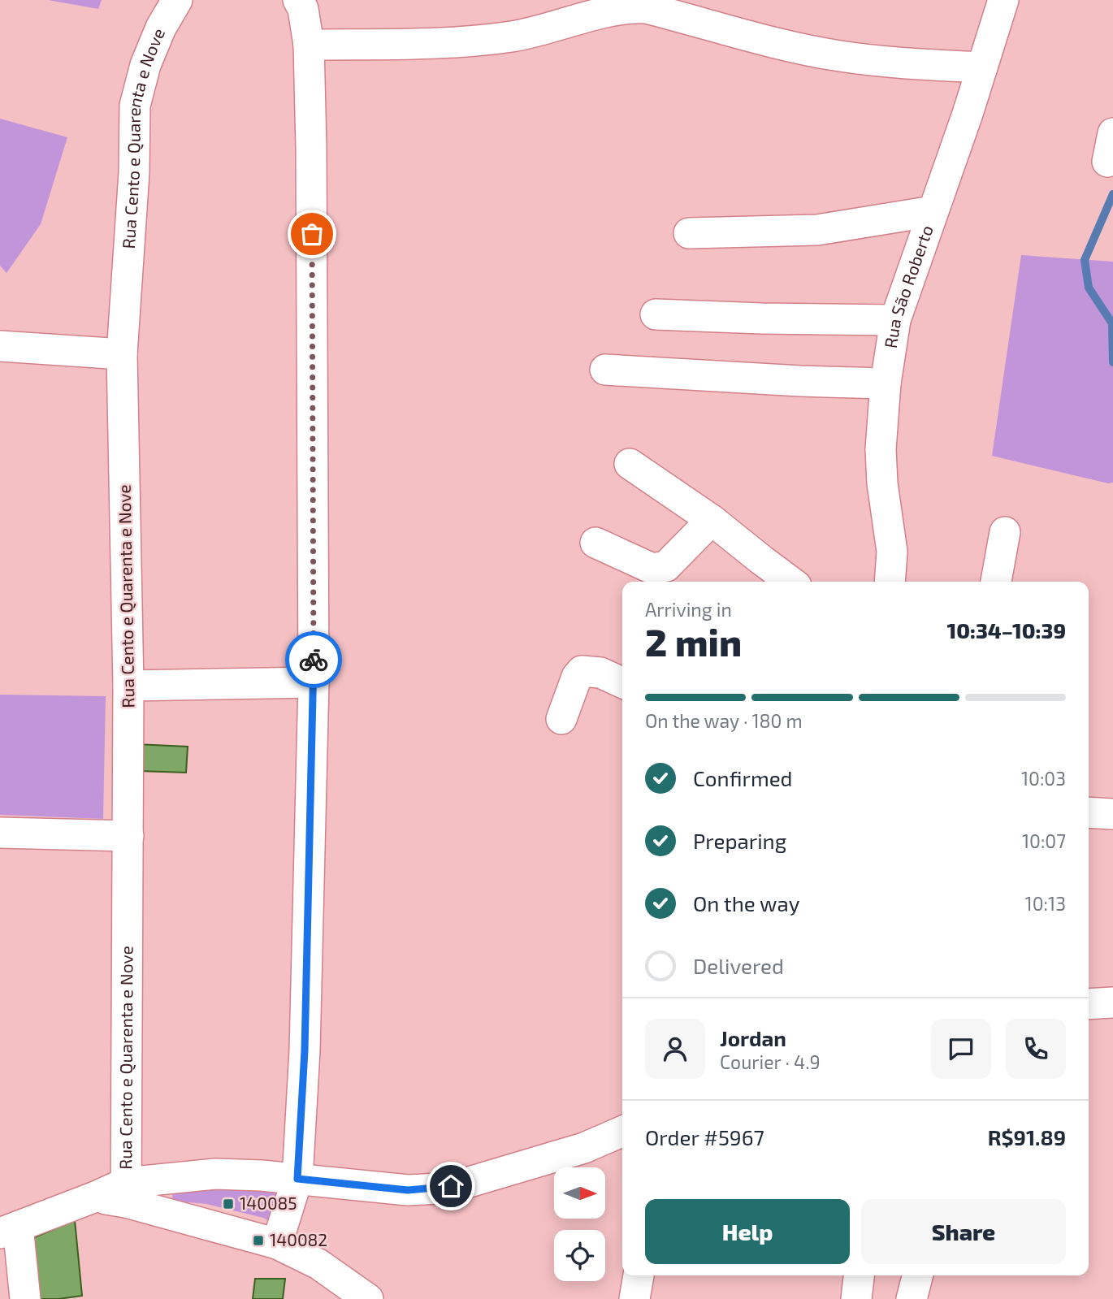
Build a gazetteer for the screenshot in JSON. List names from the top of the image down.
{
  "streets": {
    "street": ["Rua Cento e Quarenta e Nove", "Rua São Roberto"]
  },
  "places": {
    "transit": ["140085", "140082"]
  },
  "north": "right",
  "page": {
    "heading": ["2 min", "Arriving in", "10:34–10:39"],
    "panel": [
      "Jordan",
      "Courier · 4.9",
      "Order #5967",
      "R$91.89"
    ],
    "bar": "On the way · 180 m",
    "list": [
      ["Confirmed", "10:03"],
      ["Preparing", "10:07"],
      ["On the way", "10:13"],
      "Delivered"
    ],
    "buttons": ["Help", "Share"]
  }
}
